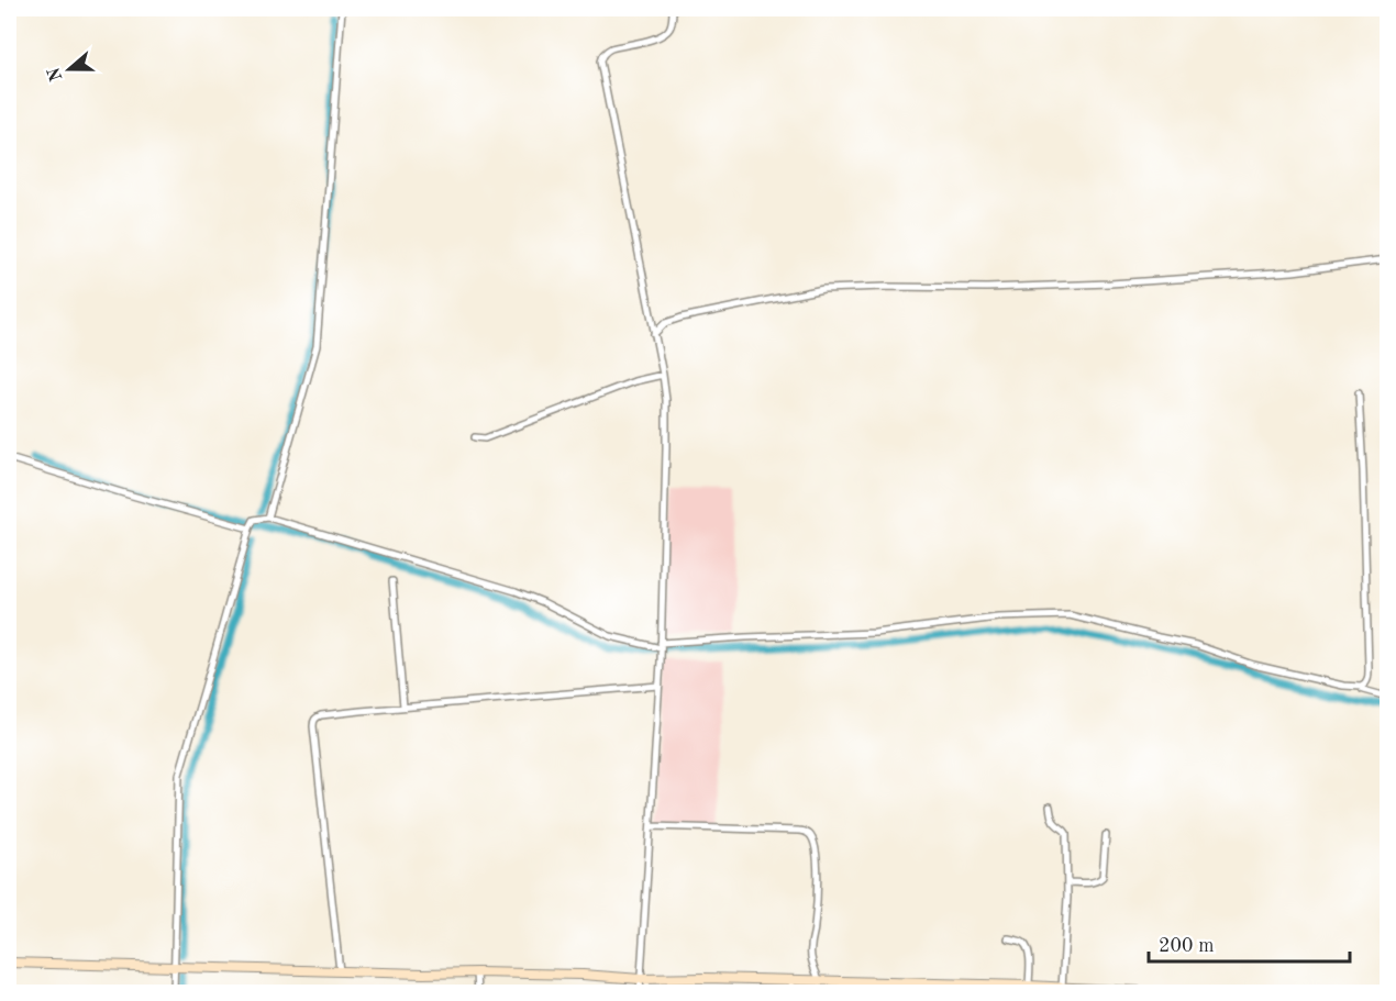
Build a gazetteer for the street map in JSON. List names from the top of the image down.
{
  "scale_bar": "200 m",
  "north": "left"
}
